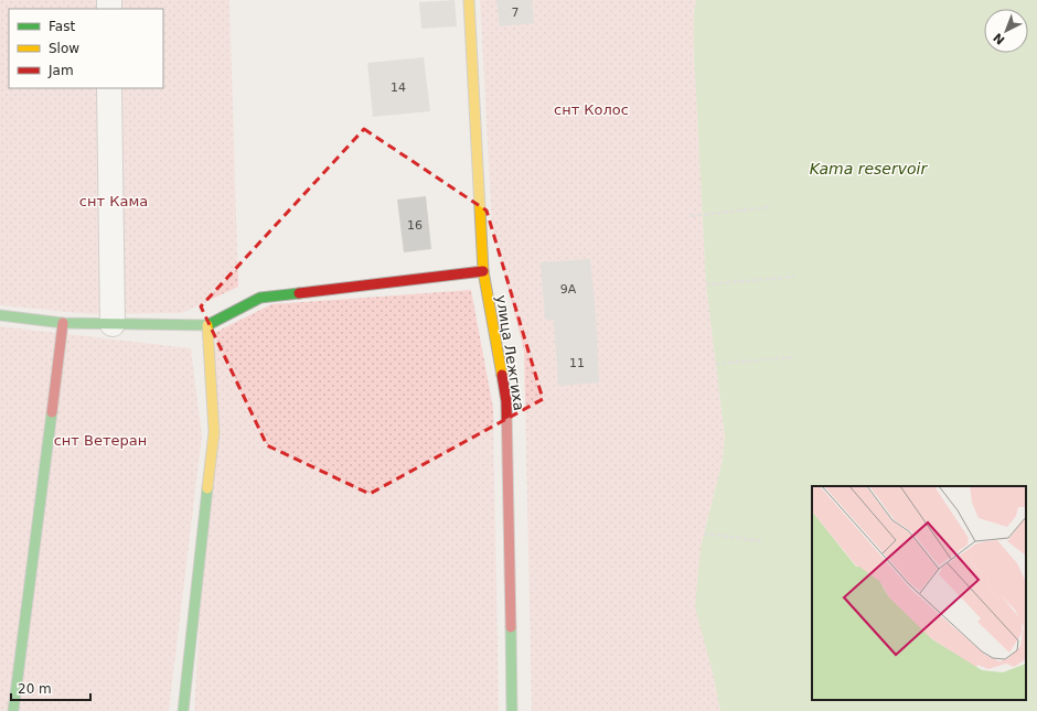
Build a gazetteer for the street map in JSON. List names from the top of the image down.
{
  "streets": {
    "street": ["улица Лежгиха"]
  },
  "water": ["Kama reservoir"],
  "parks": ["снт Колос", "снт Кама", "снт Ветеран"],
  "house_numbers": [
    "7",
    "14",
    "16",
    "9А",
    "11"
  ],
  "legend": ["Fast", "Slow", "Jam"],
  "scale_bar": "20 m",
  "north": "bottom left"
}
